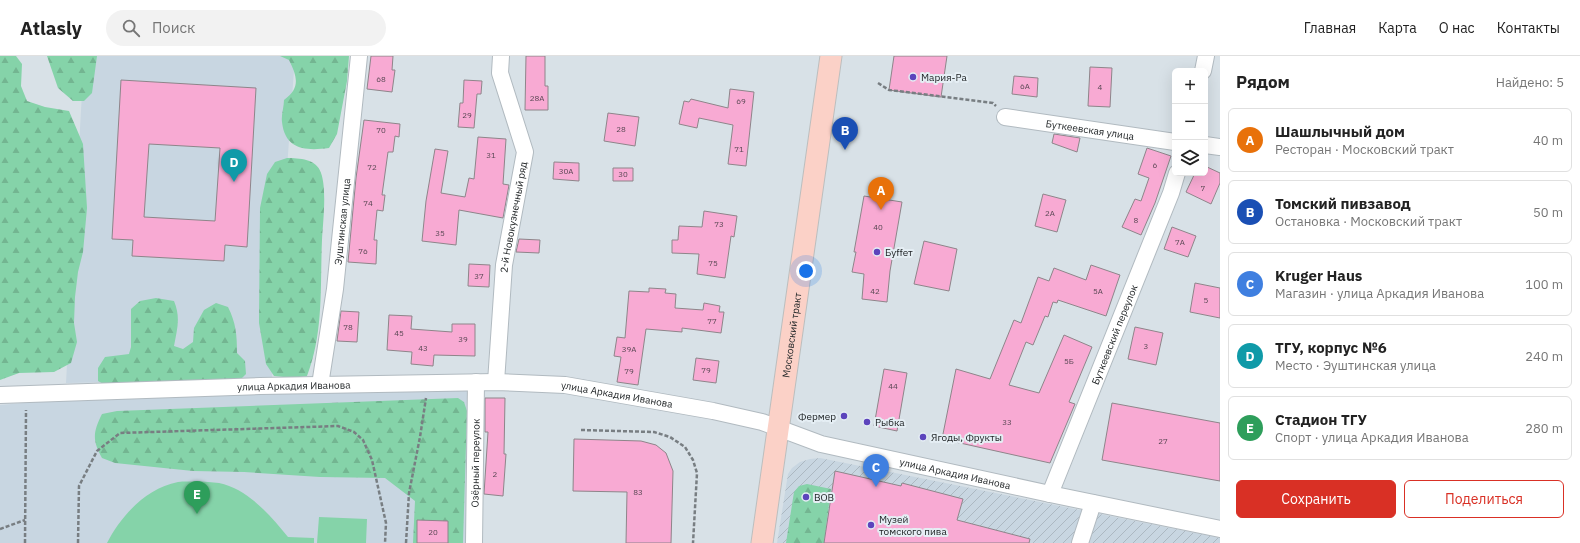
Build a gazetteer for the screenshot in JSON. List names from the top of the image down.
{
  "streets": {
    "main road": ["Московский тракт"],
    "street": [
      "Буткеевская улица",
      "2-й Новокузнечный ряд",
      "Эуштинская улица",
      "Буткеевский переулок",
      "улица Аркадия Иванова",
      "Озёрный переулок"
    ]
  },
  "crossings": [
    ["2-й Новокузнечный ряд", "улица Аркадия Иванова"],
    ["Эуштинская улица", "улица Аркадия Иванова"],
    ["Буткеевский переулок", "улица Аркадия Иванова"],
    ["Московский тракт", "улица Аркадия Иванова"],
    ["улица Аркадия Иванова", "Озёрный переулок"]
  ],
  "places": [
    "Мария-Ра",
    "Буffет",
    "Фермер",
    "Рыбка",
    "Ягоды, Фрукты",
    "ВОВ",
    "Музей томского пива"
  ],
  "house_numbers": [
    "68",
    "6А",
    "4",
    "28А",
    "69",
    "29",
    "28",
    "70",
    "71",
    "31",
    "6",
    "72",
    "30А",
    "30",
    "7",
    "74",
    "2А",
    "8",
    "73",
    "40",
    "35",
    "7А",
    "76",
    "75",
    "37",
    "42",
    "5А",
    "5",
    "77",
    "78",
    "45",
    "39",
    "3",
    "43",
    "39А",
    "5Б",
    "79",
    "79",
    "44",
    "33",
    "27",
    "2",
    "83",
    "20"
  ],
  "page": {
    "header": "Atlasly",
    "search": "Поиск",
    "nav": [
      "Главная",
      "Карта",
      "О нас",
      "Контакты"
    ],
    "heading": ["Рядом", "Найдено: 5"],
    "map_buttons": ["+", "−"],
    "list": [
      {
        "mark": "A",
        "name": "Шашлычный дом",
        "note": "Ресторан · Московский тракт",
        "value": "40 m"
      },
      {
        "mark": "B",
        "name": "Томский пивзавод",
        "note": "Остановка · Московский тракт",
        "value": "50 m"
      },
      {
        "mark": "C",
        "name": "Kruger Haus",
        "note": "Магазин · улица Аркадия Иванова",
        "value": "100 m"
      },
      {
        "mark": "D",
        "name": "ТГУ, корпус №6",
        "note": "Место · Эуштинская улица",
        "value": "240 m"
      },
      {
        "mark": "E",
        "name": "Стадион ТГУ",
        "note": "Спорт · улица Аркадия Иванова",
        "value": "280 m"
      }
    ],
    "pins": [
      "B",
      "D",
      "A",
      "C",
      "E"
    ],
    "buttons": ["Сохранить", "Поделиться"]
  }
}
